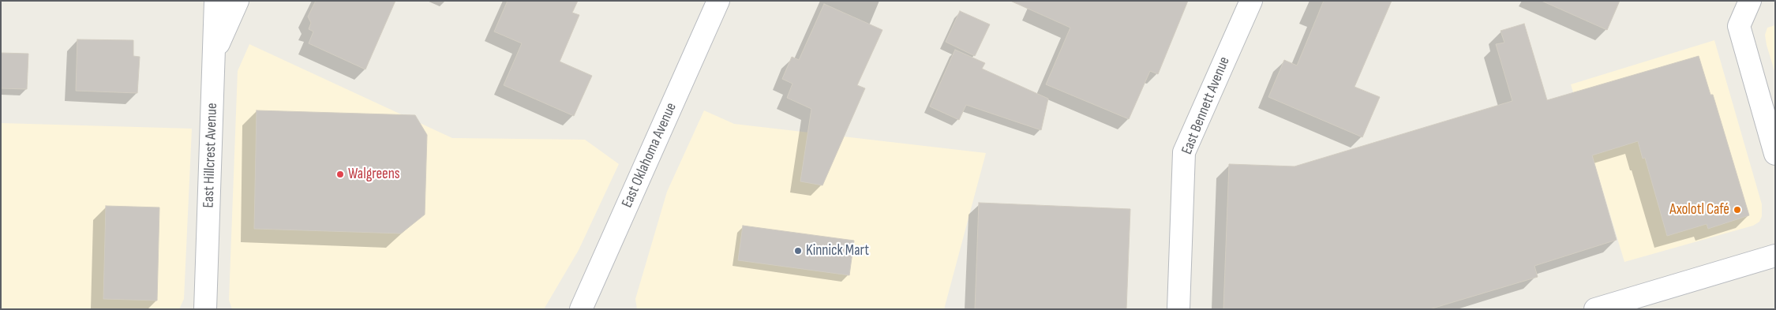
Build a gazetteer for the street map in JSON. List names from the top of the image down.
{
  "streets": {
    "street": ["East Bennett Avenue", "East Hillcrest Avenue", "East Oklahoma Avenue"]
  },
  "places": ["Walgreens", "Axolotl Café", "Kinnick Mart"]
}
